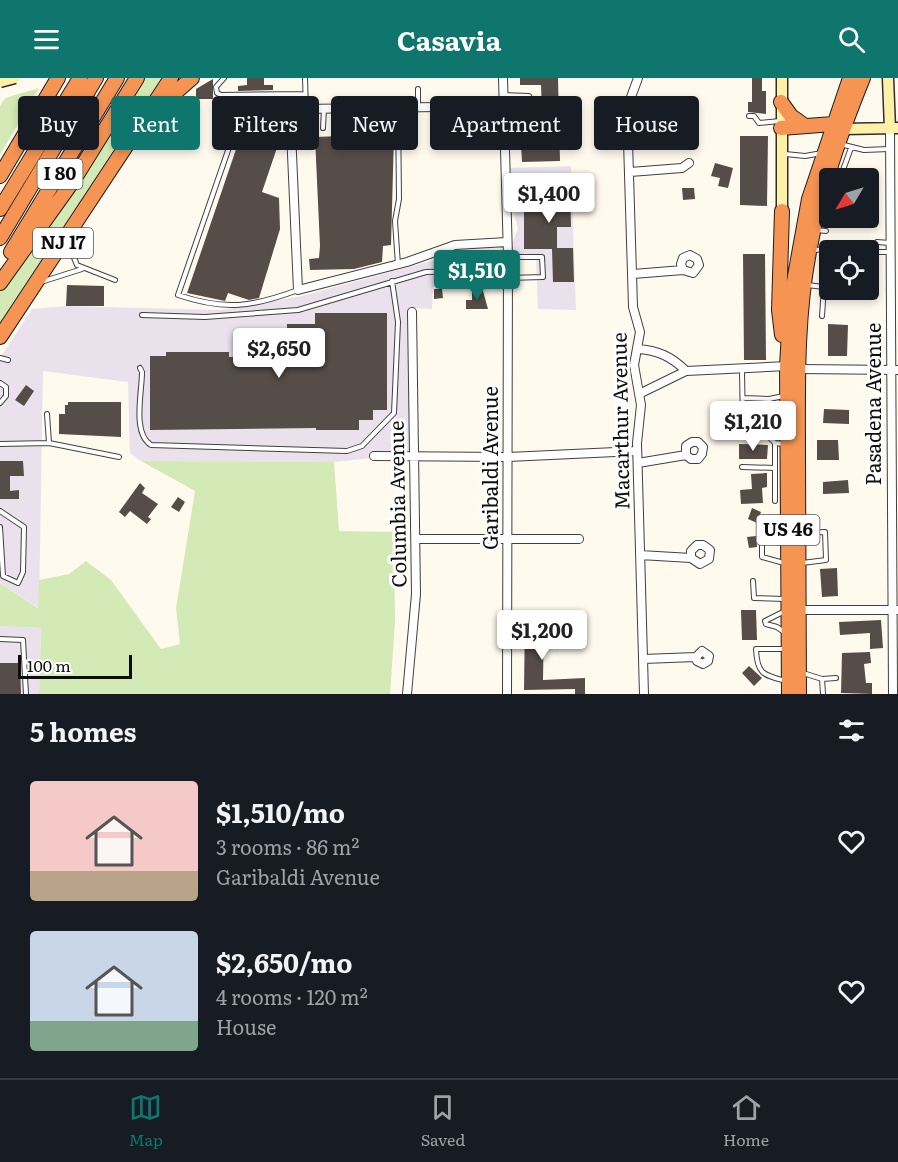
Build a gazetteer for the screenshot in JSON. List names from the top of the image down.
{
  "streets": {
    "highway": ["I 80", "NJ 17", "US 46"],
    "street": [
      "Pasadena Avenue",
      "Macarthur Avenue",
      "Garibaldi Avenue",
      "Columbia Avenue"
    ]
  },
  "scale_bar": "100 m",
  "north": "bottom left",
  "page": {
    "header": "Casavia",
    "chip": [
      "Buy",
      "Rent",
      "Filters",
      "New",
      "Apartment",
      "House"
    ],
    "price": [
      "$1,400",
      "$1,510",
      "$2,650",
      "$1,210",
      "$1,200"
    ],
    "scale": "100 m",
    "heading": "5 homes",
    "list": [
      {
        "name": "$1,510/mo",
        "note": "3 rooms · 86 m² · Garibaldi Avenue"
      },
      {
        "name": "$2,650/mo",
        "note": "4 rooms · 120 m² · House"
      }
    ],
    "tabs": ["Map", "Saved", "Home"]
  }
}
